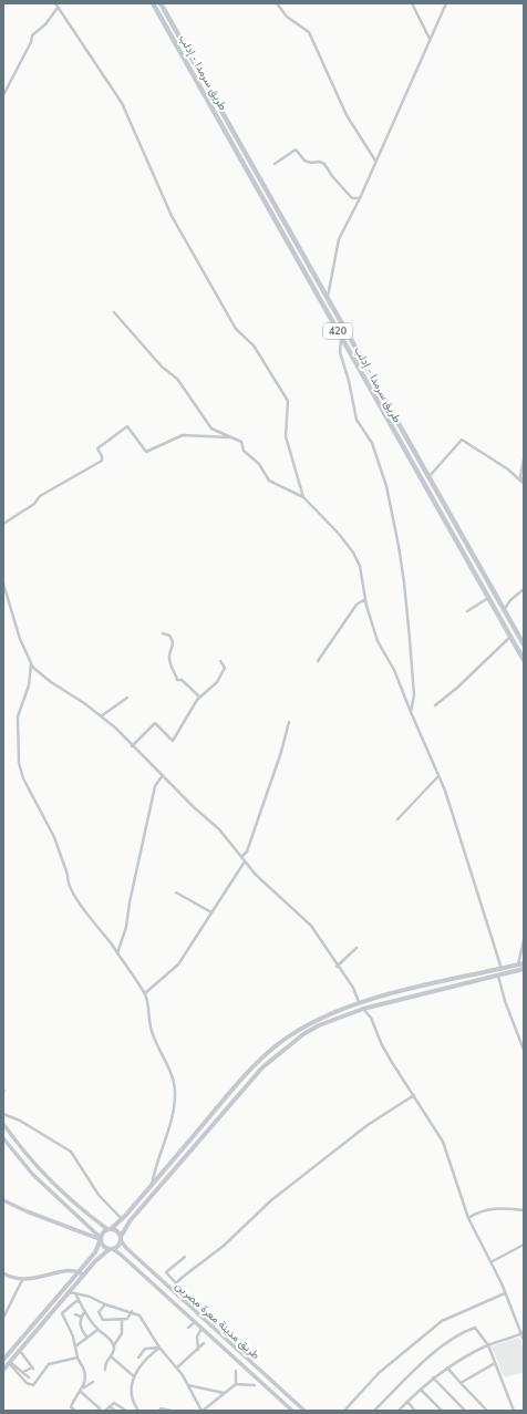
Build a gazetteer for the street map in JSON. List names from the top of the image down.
{
  "streets": {
    "highway": ["طريق سرمدا - إدلب", "420"],
    "main road": ["طريق مدينة معرة مصرين"]
  }
}
